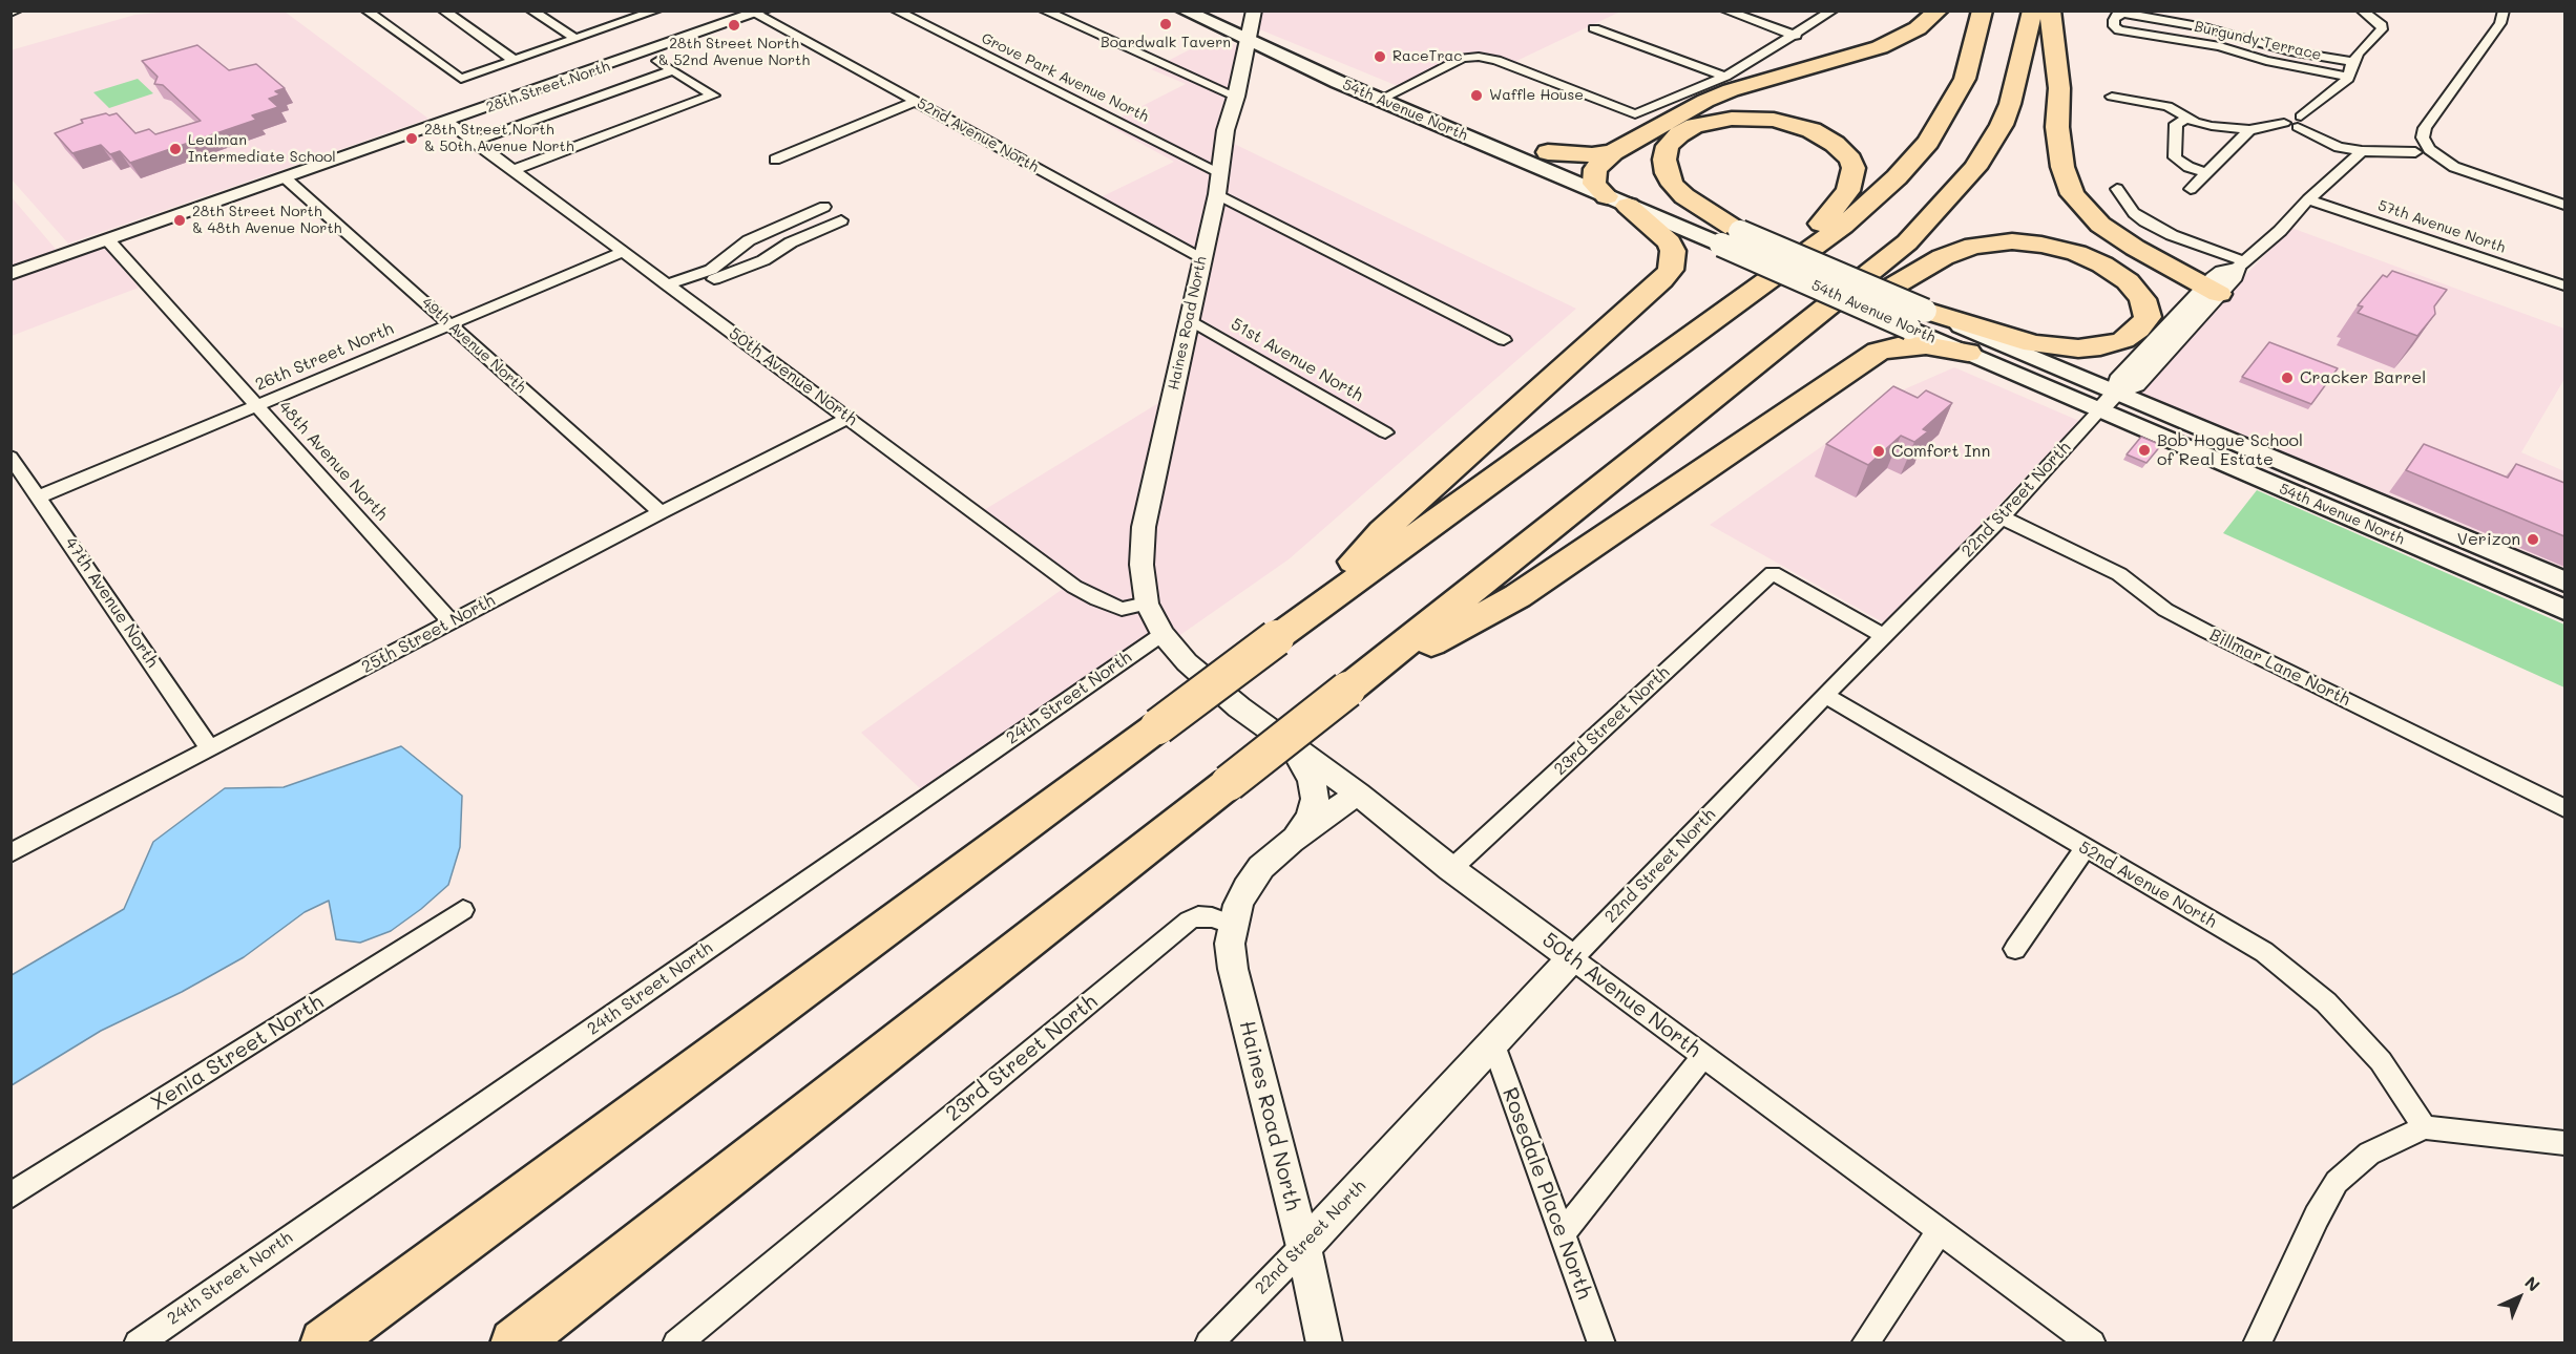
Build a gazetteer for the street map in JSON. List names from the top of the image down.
{
  "streets": {
    "main road": ["54th Avenue North"],
    "street": [
      "Burgundy Terrace",
      "Grove Park Avenue North",
      "28th Street North",
      "52nd Avenue North",
      "57th Avenue North",
      "Haines Road North",
      "49th Avenue North",
      "26th Street North",
      "51st Avenue North",
      "50th Avenue North",
      "48th Avenue North",
      "22nd Street North",
      "47th Avenue North",
      "25th Street North",
      "Billmar Lane North",
      "24th Street North",
      "23rd Street North",
      "Xenia Street North",
      "Rosedale Place North"
    ]
  },
  "crossings": [
    ["Grove Park Avenue North", "Haines Road North"],
    ["28th Street North", "52nd Avenue North"],
    ["28th Street North", "49th Avenue North"],
    ["28th Street North", "50th Avenue North"],
    ["28th Street North", "48th Avenue North"],
    ["54th Avenue North", "Haines Road North"],
    ["54th Avenue North", "22nd Street North"],
    ["52nd Avenue North", "Haines Road North"],
    ["52nd Avenue North", "22nd Street North"],
    ["57th Avenue North", "22nd Street North"],
    ["Haines Road North", "51st Avenue North"],
    ["Haines Road North", "50th Avenue North"],
    ["Haines Road North", "22nd Street North"],
    ["Haines Road North", "24th Street North"],
    ["Haines Road North", "23rd Street North"],
    ["49th Avenue North", "26th Street North"],
    ["49th Avenue North", "25th Street North"],
    ["26th Street North", "50th Avenue North"],
    ["26th Street North", "48th Avenue North"],
    ["26th Street North", "47th Avenue North"],
    ["50th Avenue North", "22nd Street North"],
    ["50th Avenue North", "25th Street North"],
    ["50th Avenue North", "24th Street North"],
    ["50th Avenue North", "23rd Street North"],
    ["48th Avenue North", "25th Street North"],
    ["22nd Street North", "Billmar Lane North"],
    ["22nd Street North", "23rd Street North"],
    ["22nd Street North", "Rosedale Place North"],
    ["47th Avenue North", "25th Street North"]
  ],
  "places": [
    "Boardwalk Tavern",
    "28th Street North & 52nd Avenue North",
    "RaceTrac",
    "Waffle House",
    "28th Street North & 50th Avenue North",
    "Lealman Intermediate School",
    "28th Street North & 48th Avenue North",
    "Cracker Barrel",
    "Bob Hogue School of Real Estate",
    "Comfort Inn",
    "Verizon"
  ],
  "north": "top right"
}
